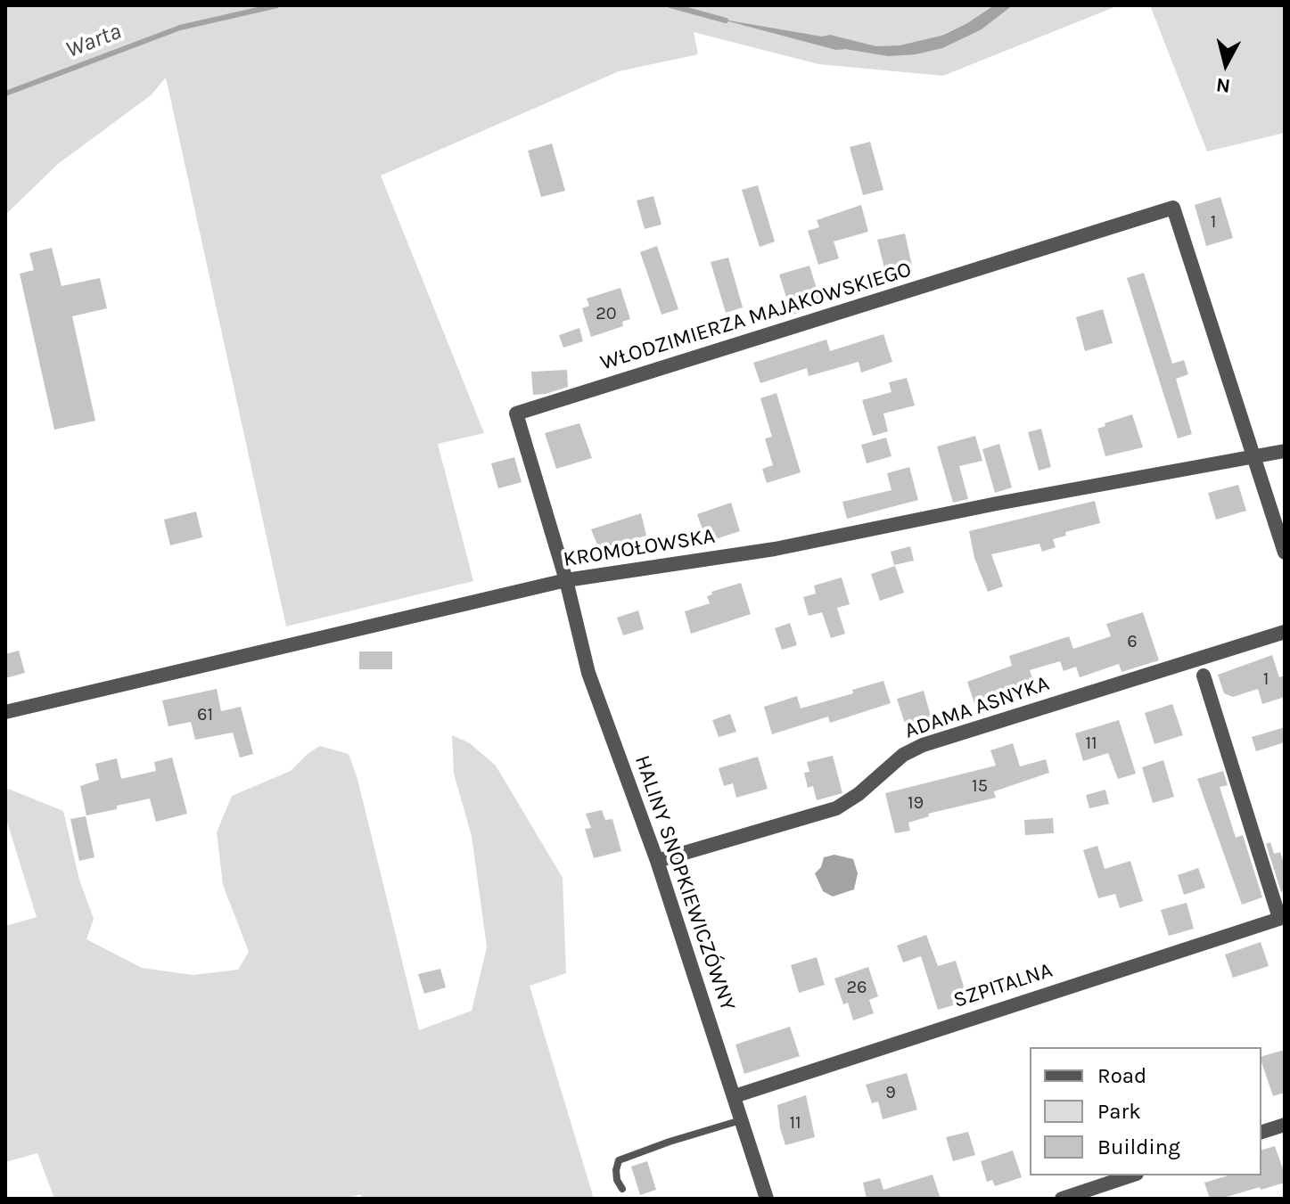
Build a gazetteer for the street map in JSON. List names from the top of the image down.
{
  "streets": {
    "street": [
      "WŁODZIMIERZA MAJAKOWSKIEGO",
      "KROMOŁOWSKA",
      "ADAMA ASNYKA",
      "HALINY SNOPKIEWICZÓWNY",
      "SZPITALNA"
    ]
  },
  "crossings": [
    ["WŁODZIMIERZA MAJAKOWSKIEGO", "KROMOŁOWSKA"],
    ["WŁODZIMIERZA MAJAKOWSKIEGO", "HALINY SNOPKIEWICZÓWNY"],
    ["KROMOŁOWSKA", "HALINY SNOPKIEWICZÓWNY"],
    ["ADAMA ASNYKA", "HALINY SNOPKIEWICZÓWNY"],
    ["HALINY SNOPKIEWICZÓWNY", "SZPITALNA"]
  ],
  "water": ["Warta"],
  "house_numbers": [
    "1",
    "20",
    "6",
    "1",
    "61",
    "11",
    "15",
    "19",
    "26",
    "9",
    "11"
  ],
  "legend": ["Road", "Park", "Building"],
  "north": "bottom"
}
